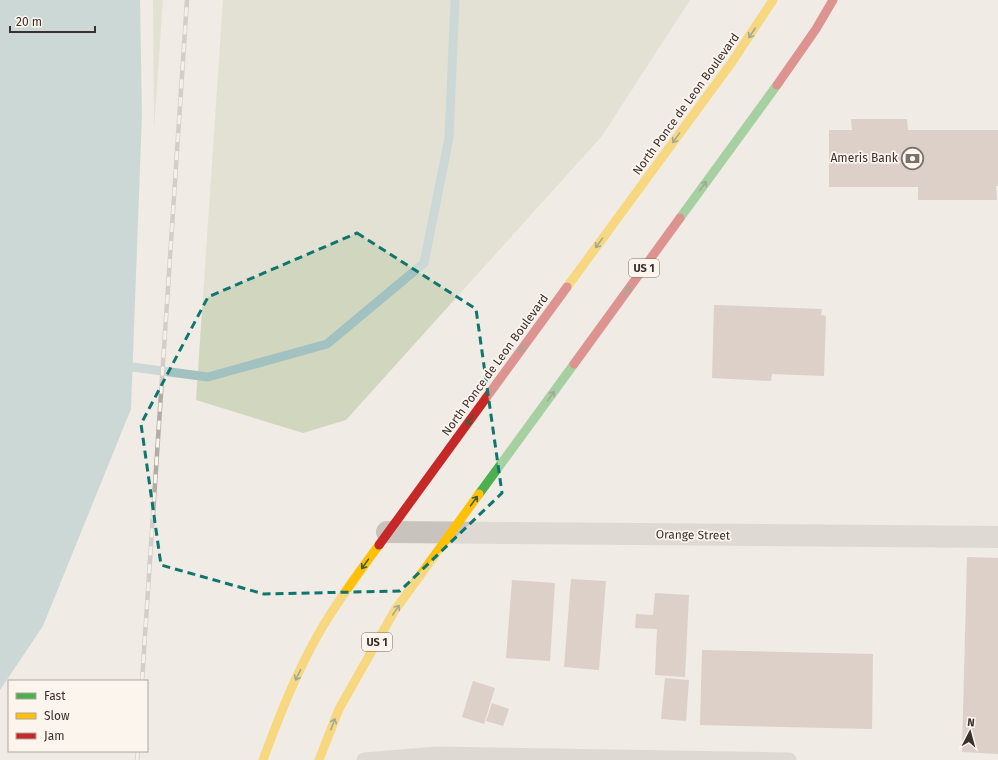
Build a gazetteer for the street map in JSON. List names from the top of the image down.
{
  "streets": {
    "highway": ["North Ponce de Leon Boulevard", "US 1"],
    "street": ["Orange Street"]
  },
  "crossings": [
    ["North Ponce de Leon Boulevard", "Orange Street"],
    ["US 1", "Orange Street"]
  ],
  "places": {
    "bank": ["Ameris Bank"]
  },
  "legend": ["Fast", "Slow", "Jam"],
  "scale_bar": "20 m",
  "north": "top"
}
